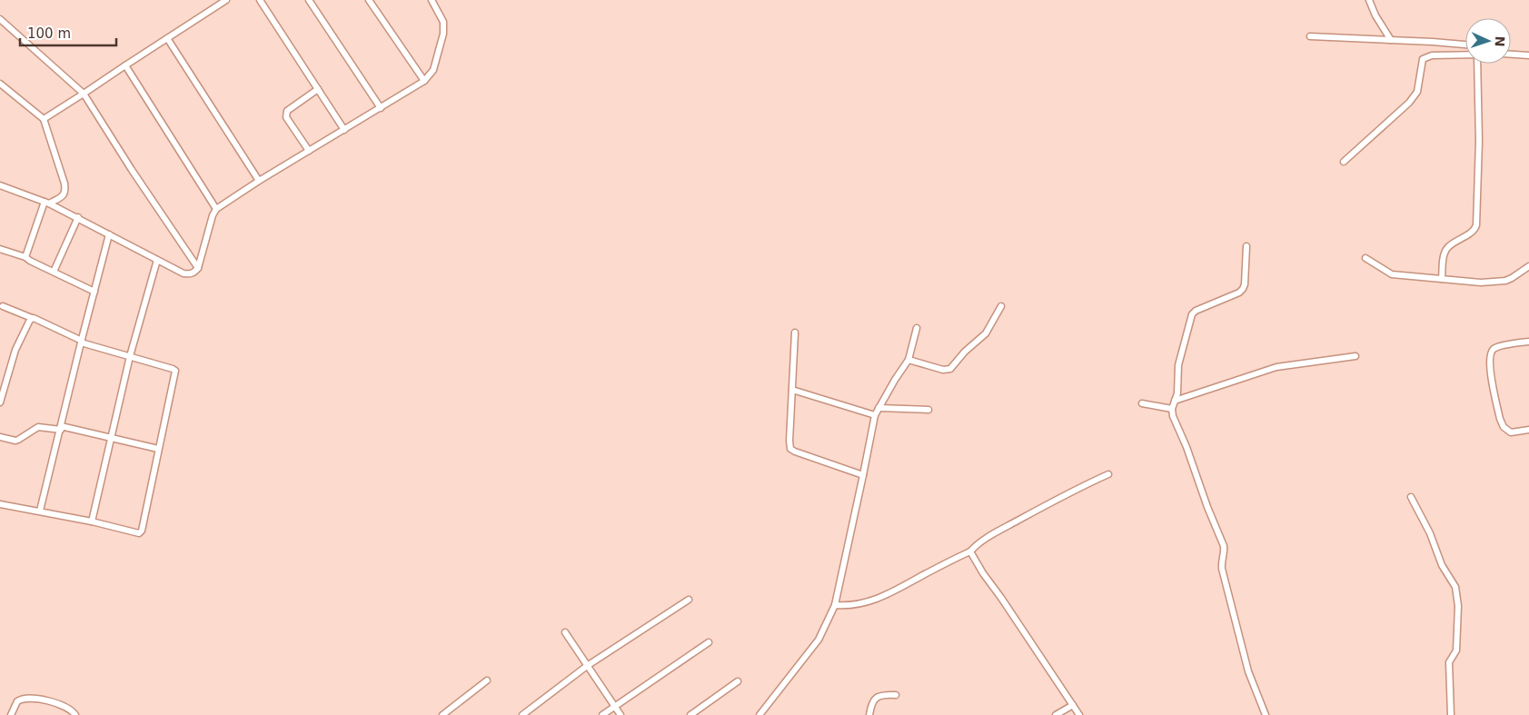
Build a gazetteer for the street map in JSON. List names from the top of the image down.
{
  "scale_bar": "100 m",
  "north": "right"
}
